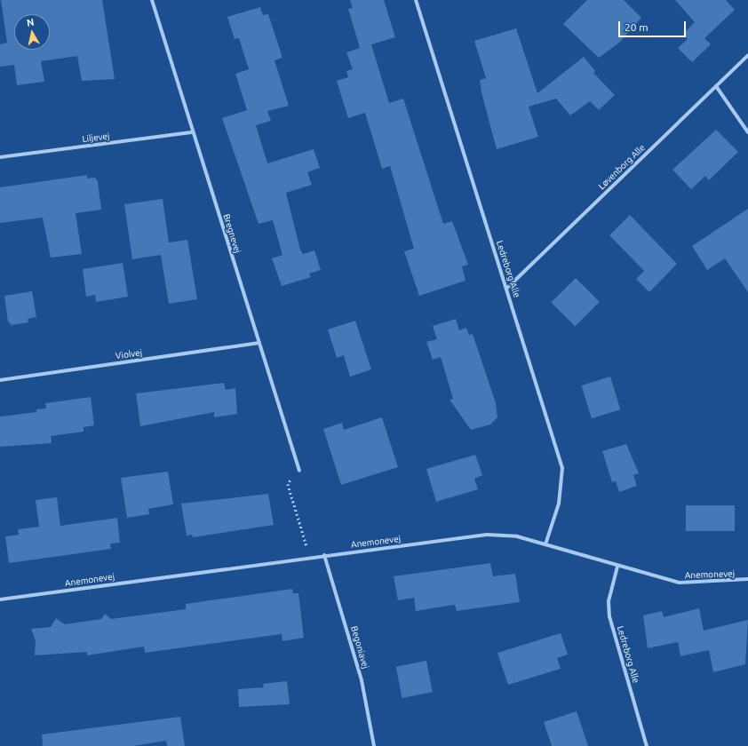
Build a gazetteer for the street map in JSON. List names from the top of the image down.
{
  "streets": {
    "street": [
      "Liljevej",
      "Løvenborg Alle",
      "Bregnevej",
      "Ledreborg Alle",
      "Violvej",
      "Anemonevej",
      "Begoniavej"
    ]
  },
  "crossings": [
    ["Liljevej", "Bregnevej"],
    ["Løvenborg Alle", "Ledreborg Alle"],
    ["Bregnevej", "Violvej"],
    ["Ledreborg Alle", "Anemonevej"],
    ["Anemonevej", "Begoniavej"]
  ],
  "scale_bar": "20 m",
  "north": "top"
}
